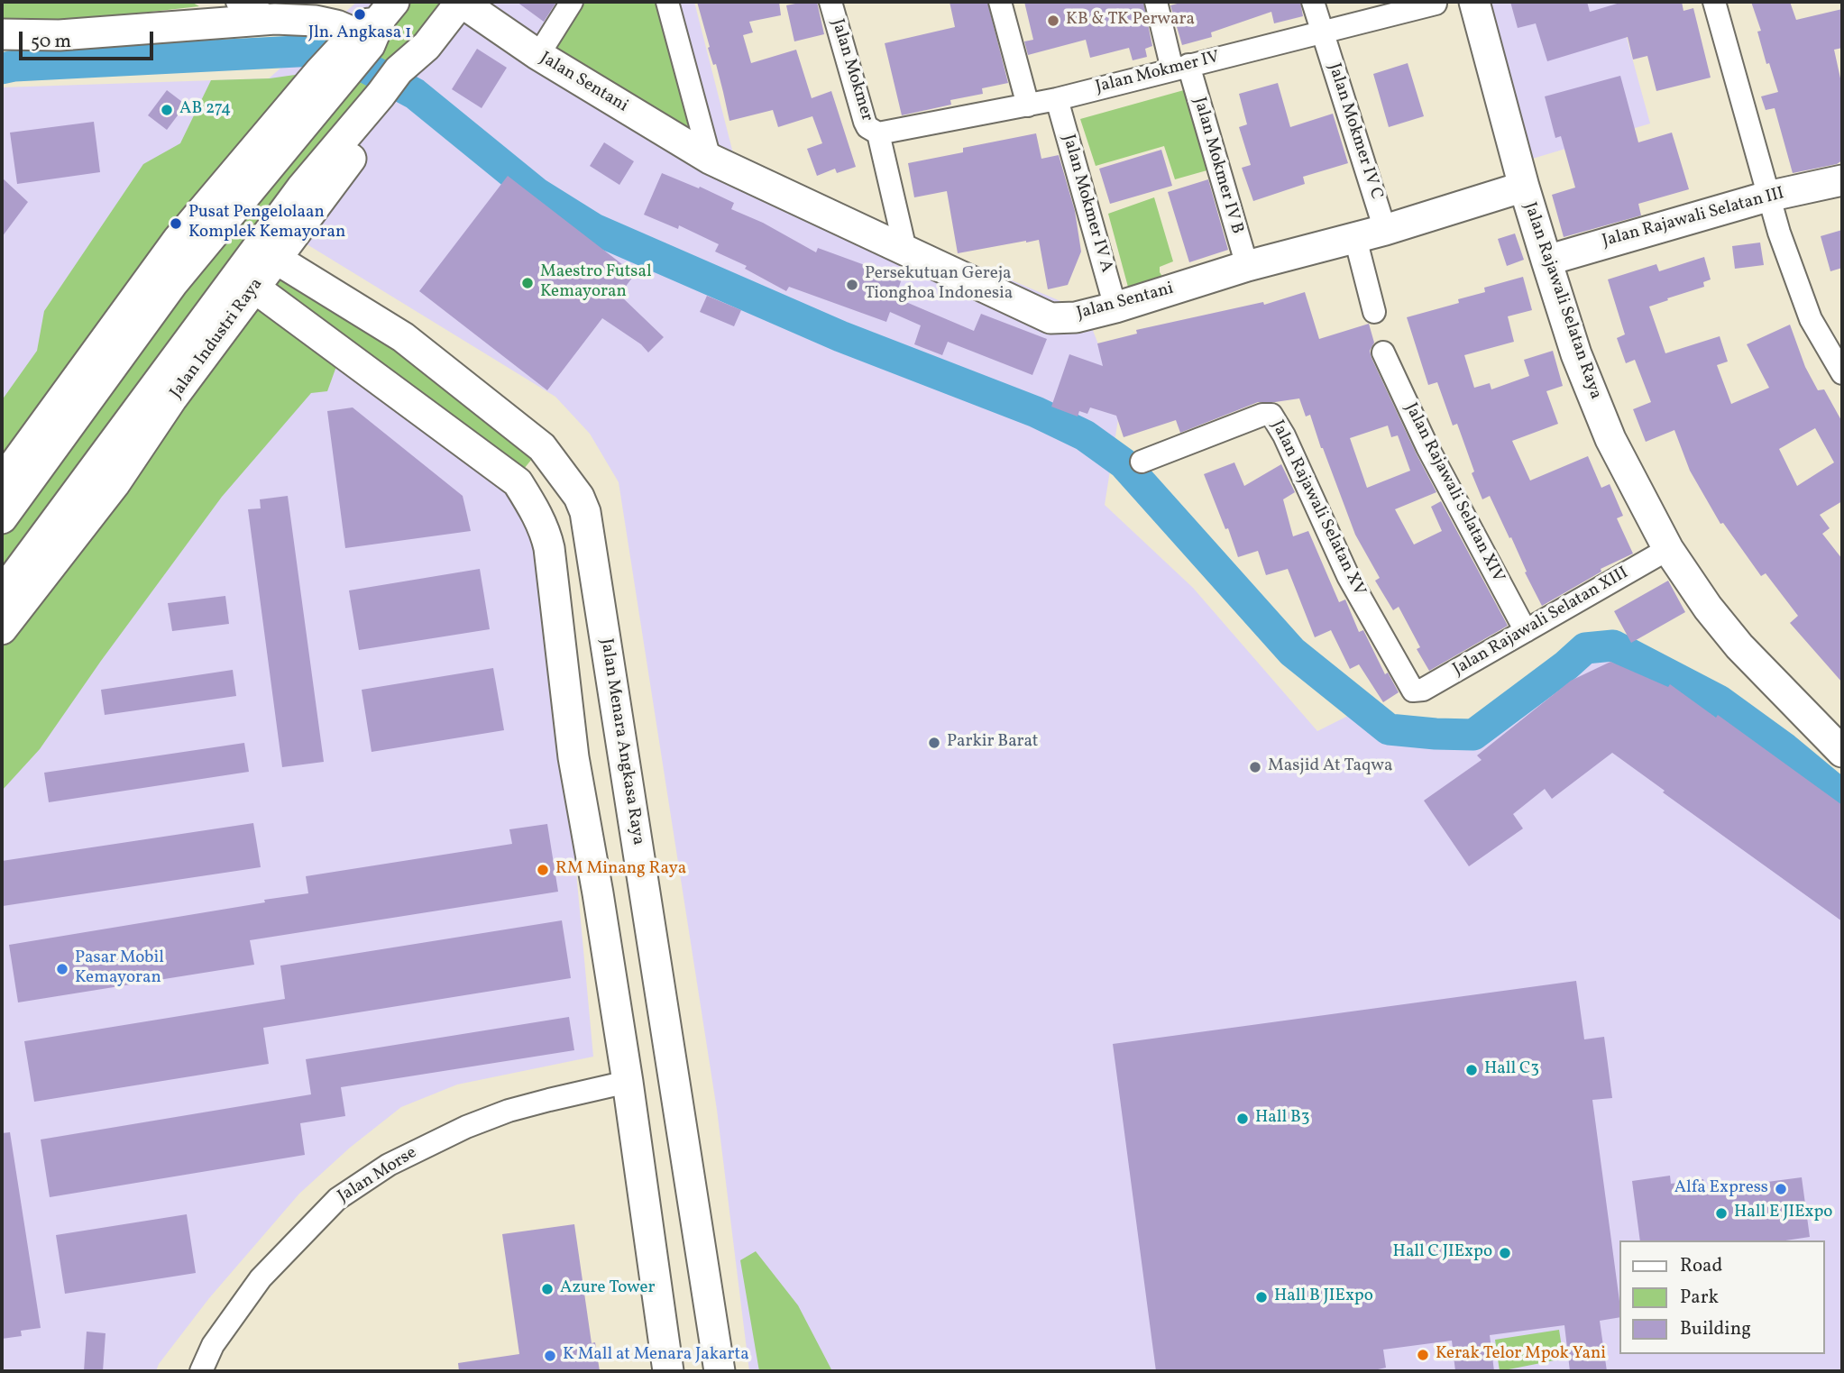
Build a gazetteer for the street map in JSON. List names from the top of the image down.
{
  "streets": {
    "street": [
      "Jalan Mokmer",
      "Jalan Mokmer IV",
      "Jalan Sentani",
      "Jalan Mokmer IV C",
      "Jalan Mokmer IV B",
      "Jalan Mokmer IV A",
      "Jalan Rajawali Selatan III",
      "Jalan Rajawali Selatan Raya",
      "Jalan Industri Raya",
      "Jalan Rajawali Selatan XIV",
      "Jalan Rajawali Selatan XV",
      "Jalan Rajawali Selatan XIII",
      "Jalan Menara Angkasa Raya",
      "Jalan Morse"
    ]
  },
  "crossings": [
    ["Jalan Mokmer", "Jalan Mokmer IV"],
    ["Jalan Mokmer IV", "Jalan Mokmer IV C"],
    ["Jalan Mokmer IV", "Jalan Mokmer IV B"],
    ["Jalan Mokmer IV", "Jalan Mokmer IV A"],
    ["Jalan Sentani", "Jalan Mokmer IV C"],
    ["Jalan Sentani", "Jalan Mokmer IV B"],
    ["Jalan Sentani", "Jalan Mokmer IV A"],
    ["Jalan Sentani", "Jalan Rajawali Selatan Raya"],
    ["Jalan Sentani", "Jalan Industri Raya"],
    ["Jalan Rajawali Selatan III", "Jalan Rajawali Selatan Raya"],
    ["Jalan Rajawali Selatan Raya", "Jalan Rajawali Selatan XIII"],
    ["Jalan Industri Raya", "Jalan Menara Angkasa Raya"],
    ["Jalan Rajawali Selatan XIV", "Jalan Rajawali Selatan XIII"],
    ["Jalan Rajawali Selatan XV", "Jalan Rajawali Selatan XIII"]
  ],
  "places": [
    "Jln. Angkasa 1",
    "KB & TK Perwara",
    "AB 274",
    "Pusat Pengelolaan Komplek Kemayoran",
    "Maestro Futsal Kemayoran",
    "Persekutuan Gereja Tionghoa Indonesia",
    "Parkir Barat",
    "Masjid At Taqwa",
    "RM Minang Raya",
    "Pasar Mobil Kemayoran",
    "Hall C3",
    "Hall B3",
    "Alfa Express",
    "Hall E JIExpo",
    "Hall C JIExpo",
    "Azure Tower",
    "Hall B JIExpo",
    "Kerak Telor Mpok Yani",
    "K Mall at Menara Jakarta"
  ],
  "legend": ["Road", "Park", "Building"],
  "scale_bar": "50 m"
}
